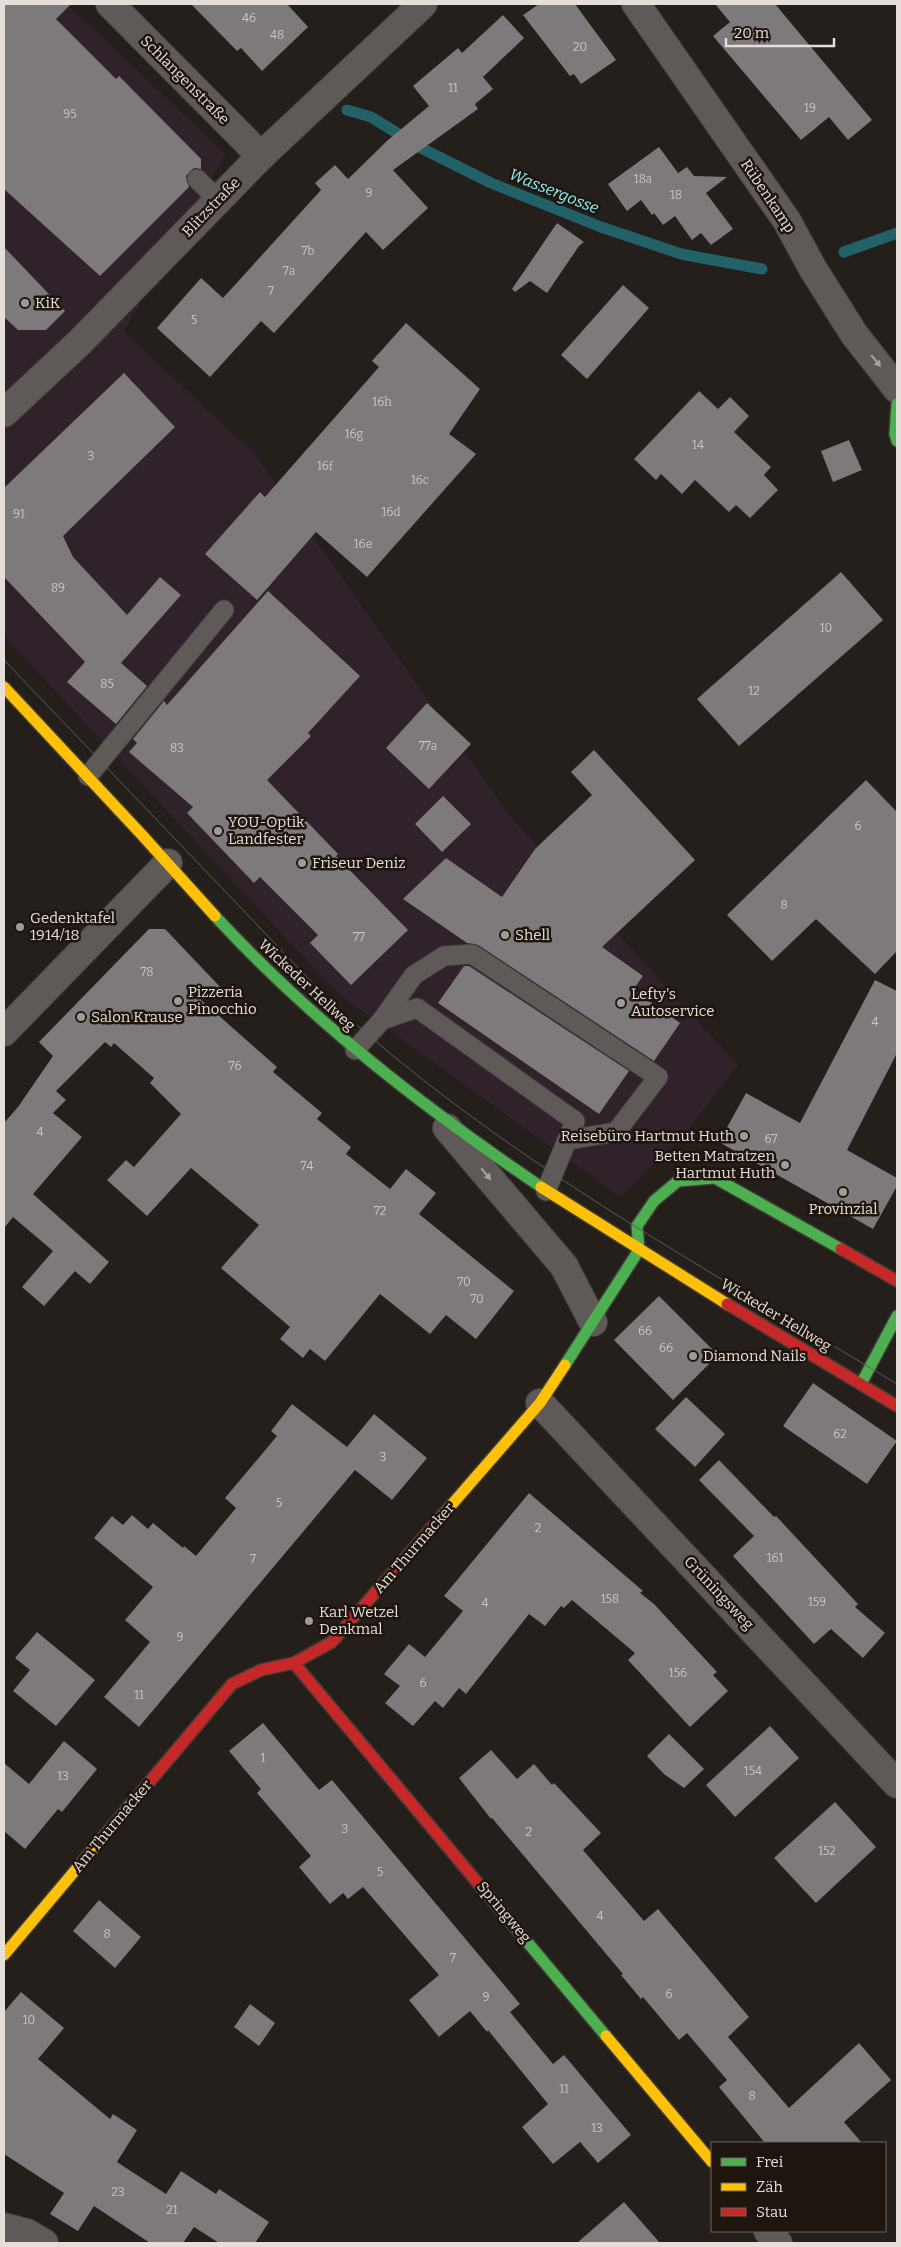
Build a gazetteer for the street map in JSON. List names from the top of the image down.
{
  "streets": {
    "street": [
      "Schlangenstraße",
      "Rübenkamp",
      "Blitzstraße",
      "Wickeder Hellweg",
      "Am Thurmacker",
      "Grüningsweg",
      "Springweg"
    ]
  },
  "crossings": [
    ["Schlangenstraße", "Blitzstraße"],
    ["Wickeder Hellweg", "Am Thurmacker"],
    ["Am Thurmacker", "Grüningsweg"],
    ["Am Thurmacker", "Springweg"]
  ],
  "one_way": ["Rübenkamp"],
  "water": ["Wassergosse"],
  "places": [
    "KiK",
    "YOU-Optik Landfester",
    "Friseur Deniz",
    "Gedenktafel 1914/18",
    "Shell",
    "Pizzeria Pinocchio",
    "Lefty's Autoservice",
    "Salon Krause",
    "Reisebüro Hartmut Huth",
    "Betten Matratzen Hartmut Huth",
    "Provinzial",
    "Diamond Nails",
    "Karl Wetzel Denkmal"
  ],
  "house_numbers": [
    "46",
    "48",
    "20",
    "11",
    "19",
    "95",
    "18a",
    "9",
    "18",
    "7b",
    "7a",
    "7",
    "5",
    "16h",
    "16g",
    "14",
    "3",
    "16f",
    "16c",
    "16d",
    "91",
    "16e",
    "89",
    "10",
    "85",
    "12",
    "77a",
    "83",
    "6",
    "8",
    "77",
    "78",
    "4",
    "76",
    "4",
    "67",
    "74",
    "72",
    "70",
    "70",
    "66",
    "66",
    "62",
    "3",
    "5",
    "2",
    "161",
    "7",
    "158",
    "159",
    "4",
    "9",
    "156",
    "6",
    "11",
    "1",
    "154",
    "13",
    "3",
    "2",
    "152",
    "5",
    "4",
    "8",
    "7",
    "6",
    "9",
    "10",
    "11",
    "8",
    "13",
    "23",
    "21"
  ],
  "legend": ["Frei", "Zäh", "Stau"],
  "scale_bar": "20 m"
}
